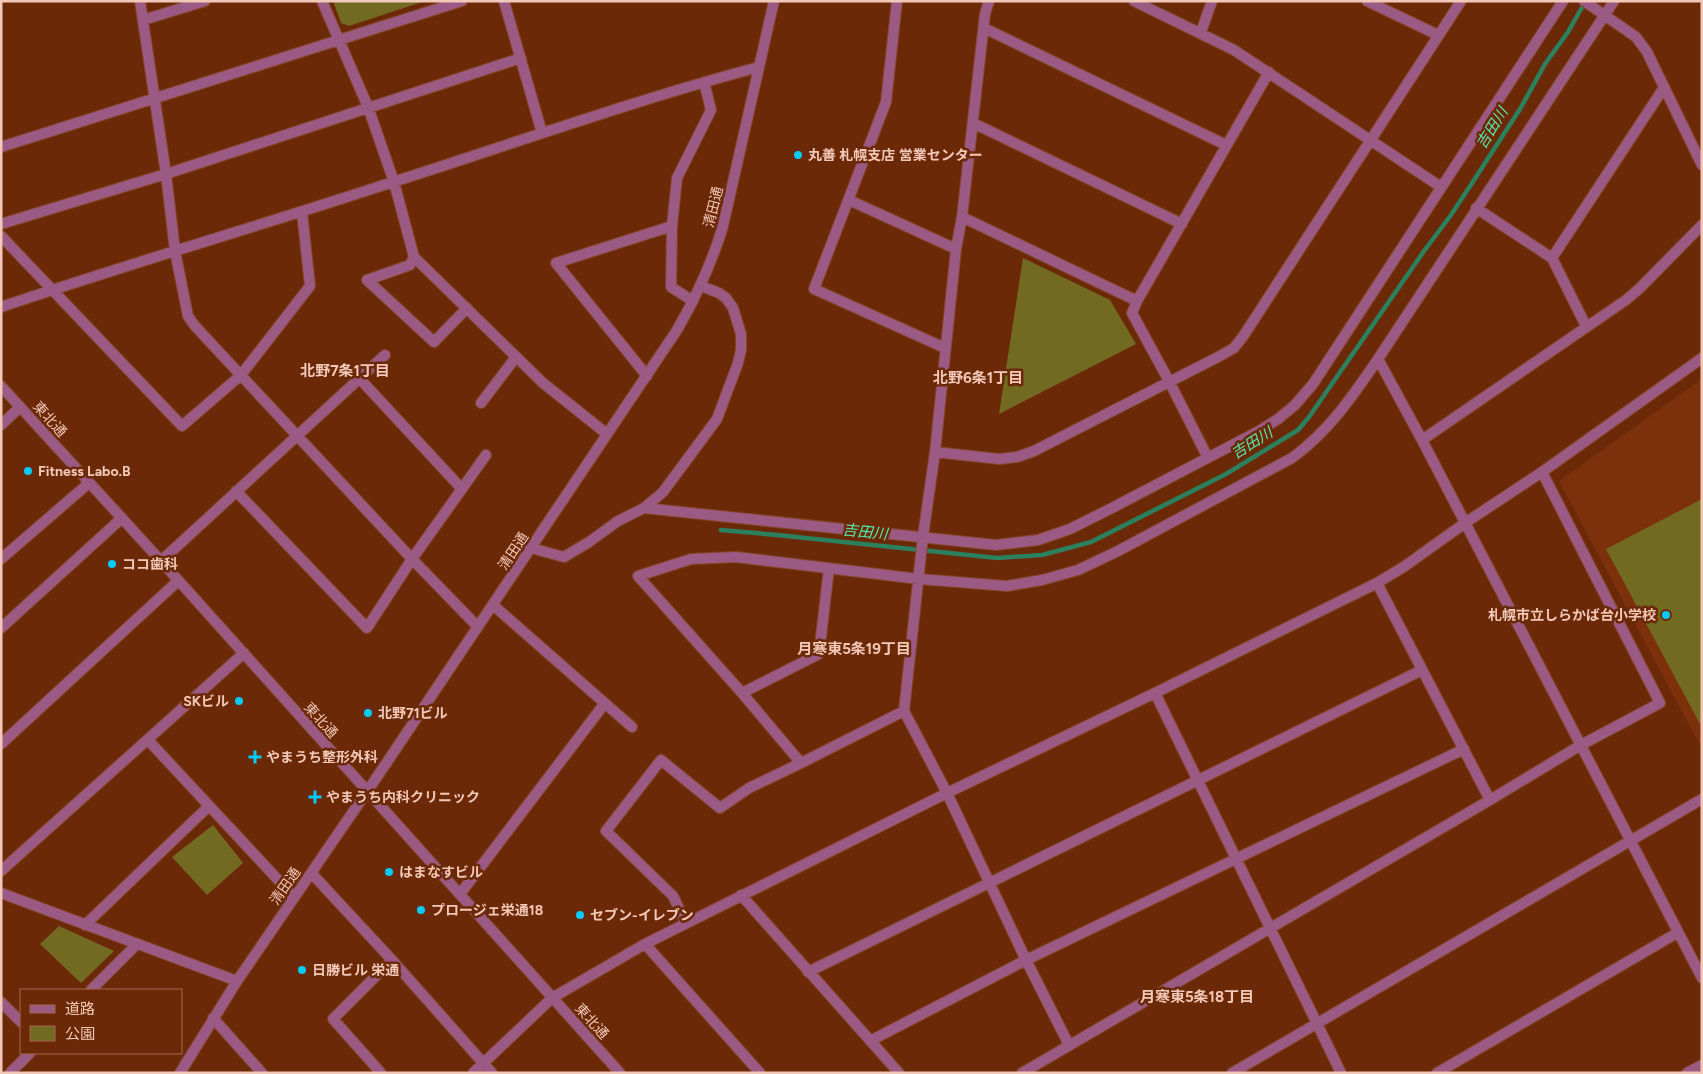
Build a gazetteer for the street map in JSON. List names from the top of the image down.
{
  "streets": {
    "street": ["清田通", "東北通"]
  },
  "crossings": [
    ["清田通", "東北通"]
  ],
  "districts": [
    "北野7条1丁目",
    "北野6条1丁目",
    "月寒東5条19丁目",
    "月寒東5条18丁目"
  ],
  "water": ["吉田川"],
  "places": {
    "other": [
      "丸善 札幌支店 営業センター",
      "Fitness Labo.B",
      "ココ歯科",
      "札幌市立しらかば台小学校",
      "SKビル",
      "北野71ビル",
      "はまなすビル",
      "プロージェ栄通18",
      "セブン-イレブン",
      "日勝ビル 栄通"
    ],
    "health": ["やまうち整形外科", "やまうち内科クリニック"]
  },
  "legend": ["道路", "公園"]
}
